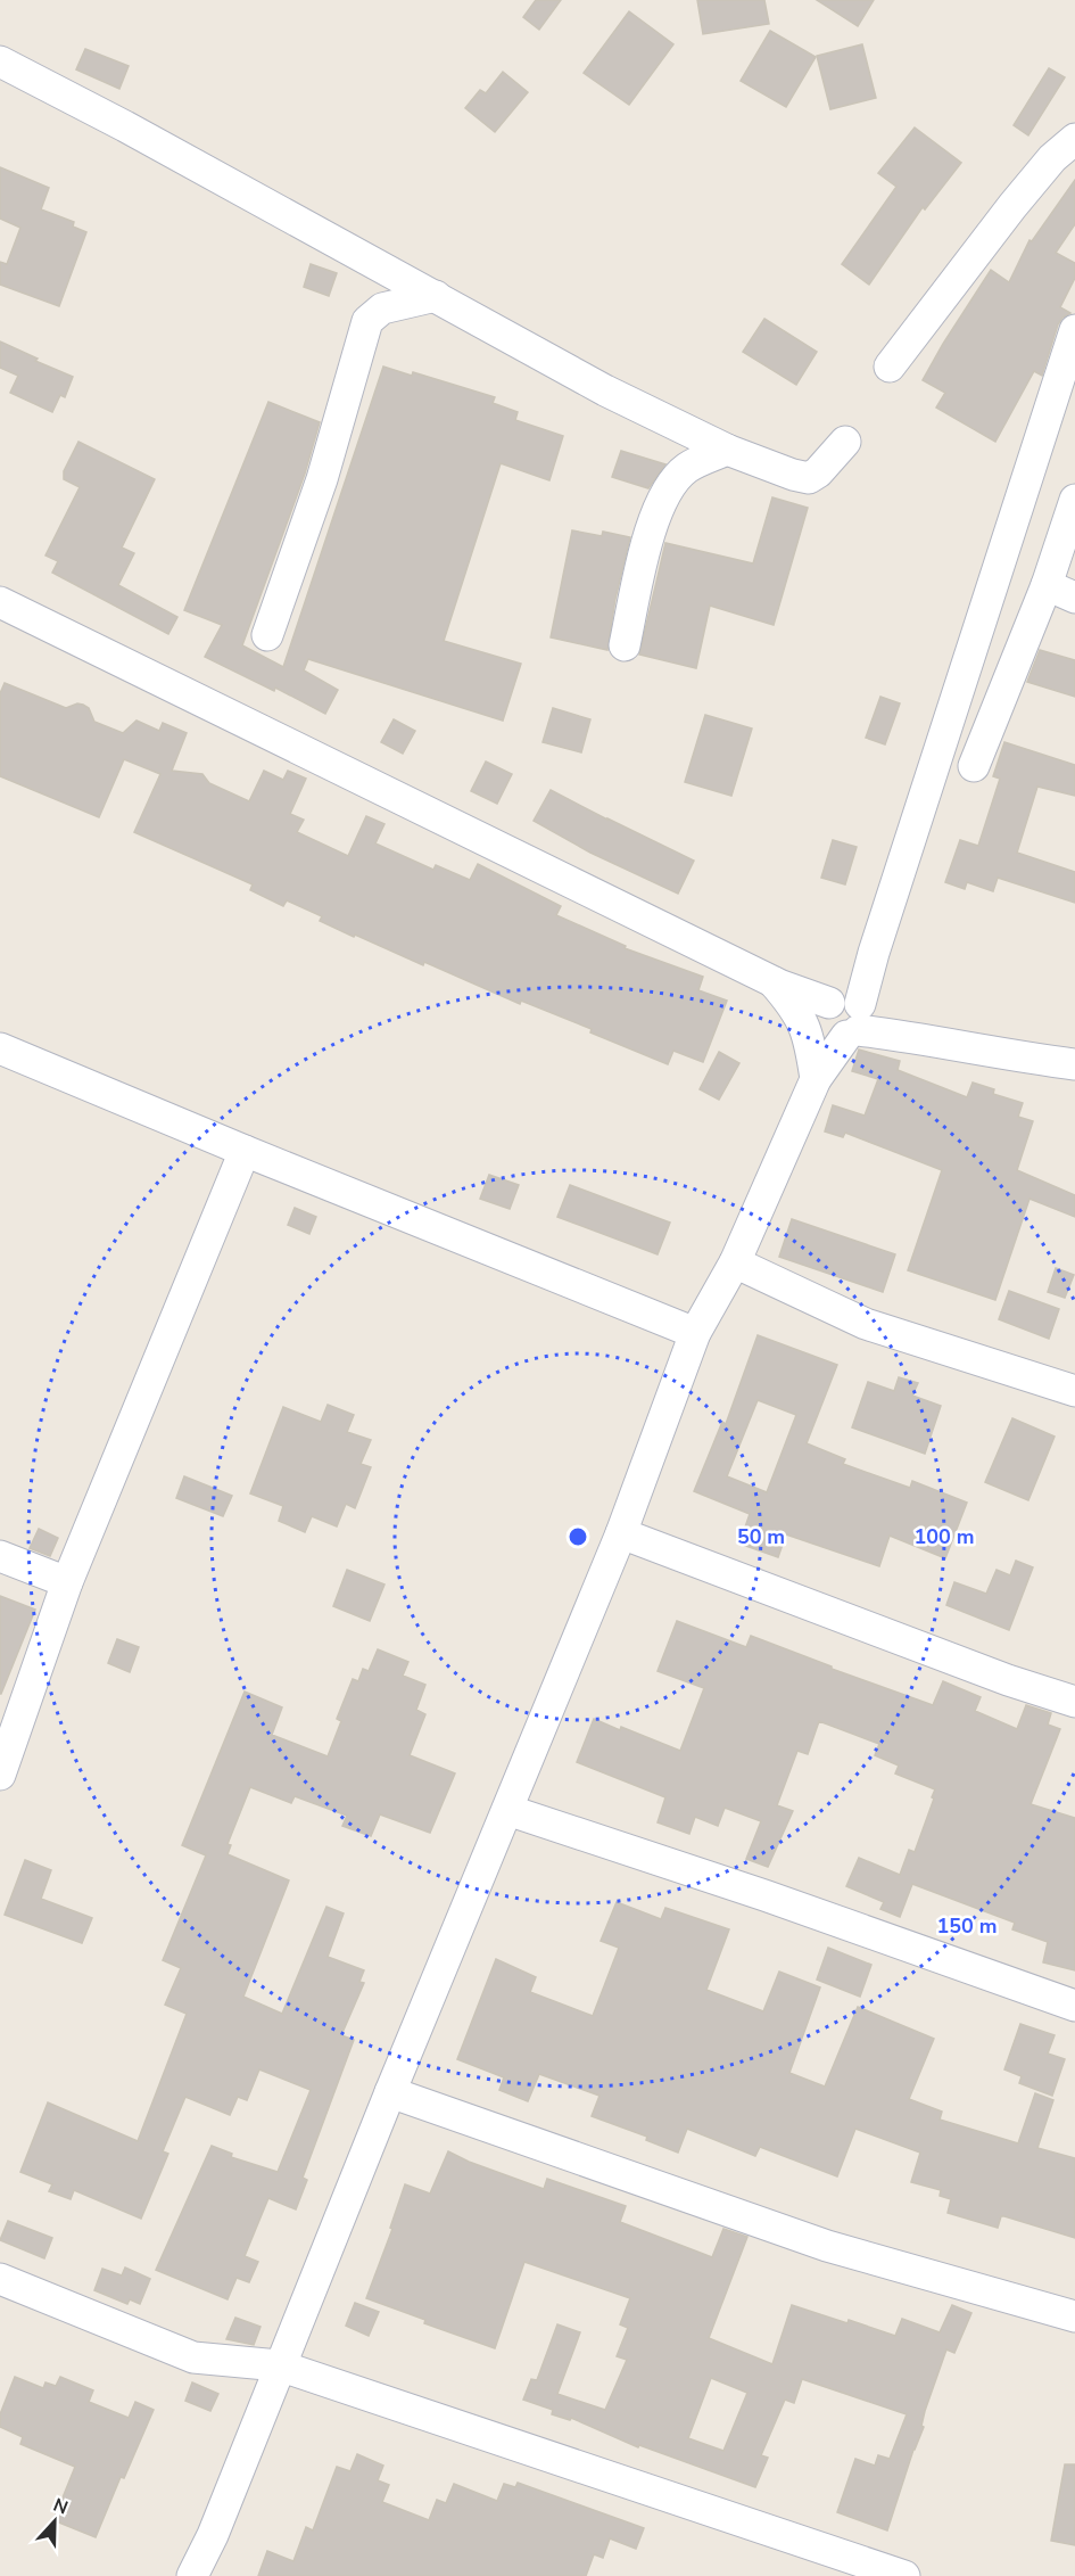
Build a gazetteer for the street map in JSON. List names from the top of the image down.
{
  "north": "top",
  "rings": ["50 m", "100 m", "150 m"]
}
